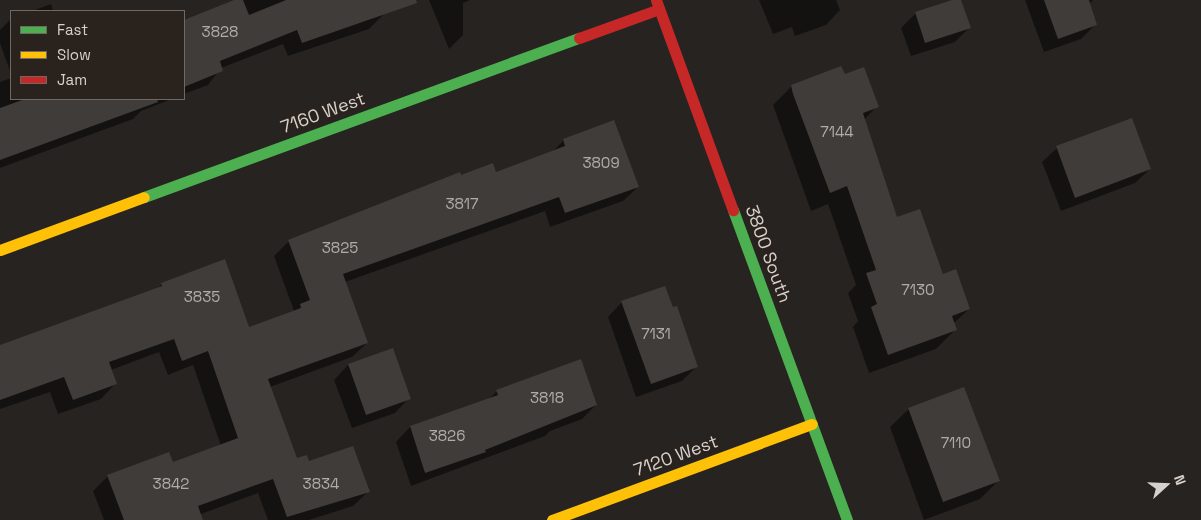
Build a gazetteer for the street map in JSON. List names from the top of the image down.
{
  "streets": {
    "street": ["7160 West", "3800 South", "7120 West"]
  },
  "crossings": [
    ["7160 West", "3800 South"],
    ["3800 South", "7120 West"]
  ],
  "house_numbers": [
    "3828",
    "7144",
    "3809",
    "3817",
    "3825",
    "7130",
    "3835",
    "7131",
    "3818",
    "3826",
    "7110",
    "3842",
    "3834"
  ],
  "legend": ["Fast", "Slow", "Jam"],
  "north": "right"
}
